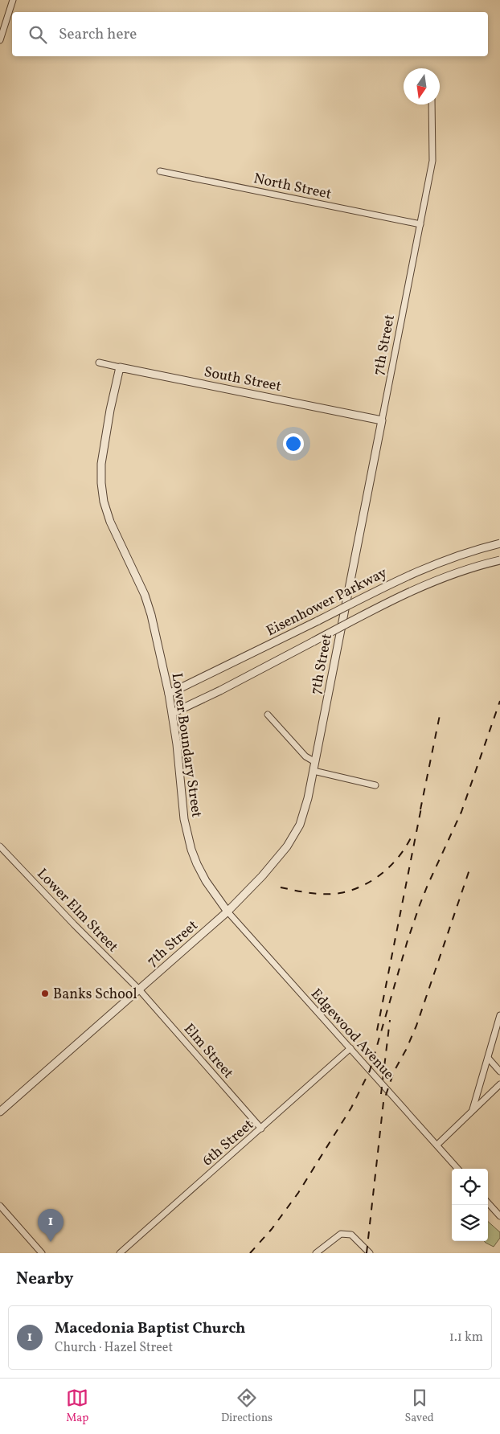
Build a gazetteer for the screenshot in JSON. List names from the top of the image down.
{
  "streets": {
    "street": [
      "North Street",
      "7th Street",
      "South Street",
      "Eisenhower Parkway",
      "Lower Boundary Street",
      "Lower Elm Street",
      "Edgewood Avenue",
      "Elm Street",
      "6th Street"
    ]
  },
  "crossings": [
    ["North Street", "7th Street"],
    ["7th Street", "South Street"],
    ["7th Street", "Lower Boundary Street"],
    ["7th Street", "Lower Elm Street"],
    ["7th Street", "Edgewood Avenue"],
    ["7th Street", "Elm Street"],
    ["South Street", "Lower Boundary Street"],
    ["Eisenhower Parkway", "Lower Boundary Street"],
    ["Lower Boundary Street", "Edgewood Avenue"],
    ["Lower Elm Street", "Elm Street"],
    ["Edgewood Avenue", "6th Street"],
    ["Elm Street", "6th Street"]
  ],
  "places": ["Banks School"],
  "north": "bottom",
  "page": {
    "search": "Search here",
    "pins": "1",
    "heading": "Nearby",
    "list": [
      {
        "mark": "1",
        "name": "Macedonia Baptist Church",
        "note": "Church · Hazel Street",
        "value": "1.1 km"
      }
    ],
    "nav": ["Map", "Directions", "Saved"]
  }
}
